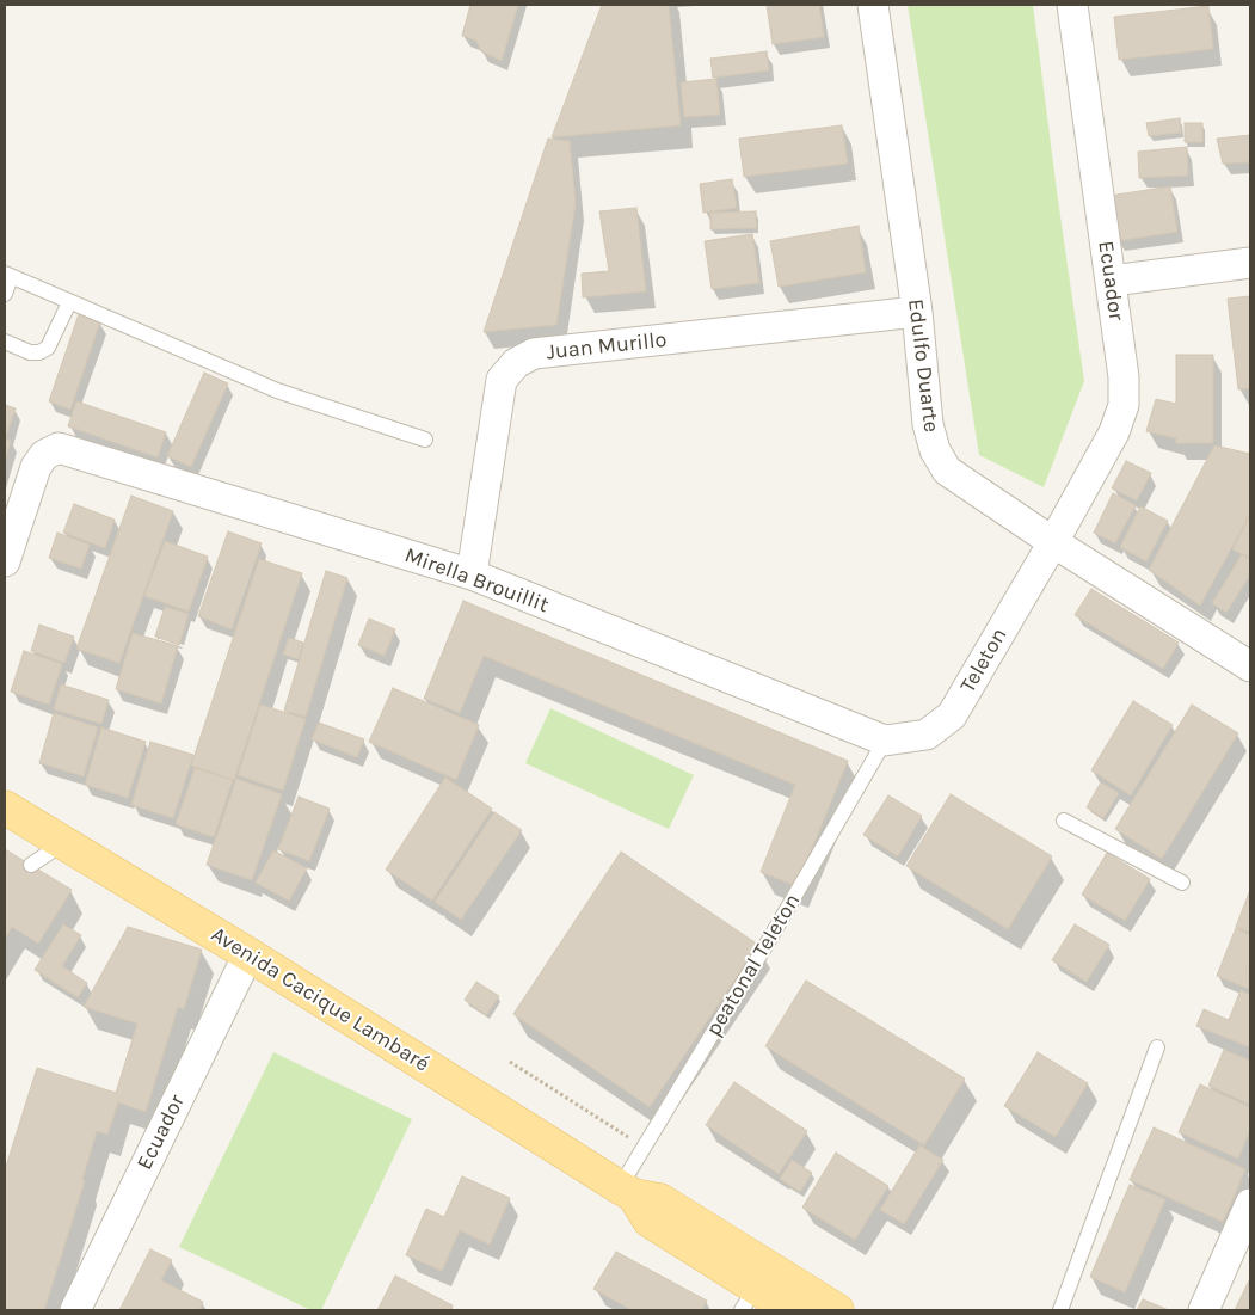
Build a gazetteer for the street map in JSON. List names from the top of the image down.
{
  "streets": {
    "main road": ["Avenida Cacique Lambaré"],
    "street": [
      "Ecuador",
      "Juan Murillo",
      "Edulfo Duarte",
      "Mirella Brouillit",
      "Teleton"
    ],
    "lane": ["peatonal Teleton"]
  },
  "crossings": [
    ["Ecuador", "Edulfo Duarte"],
    ["Ecuador", "Teleton"],
    ["Ecuador", "Avenida Cacique Lambaré"],
    ["Juan Murillo", "Edulfo Duarte"],
    ["Juan Murillo", "Mirella Brouillit"],
    ["Edulfo Duarte", "Teleton"],
    ["Mirella Brouillit", "Teleton"],
    ["Mirella Brouillit", "peatonal Teleton"],
    ["Teleton", "peatonal Teleton"],
    ["peatonal Teleton", "Avenida Cacique Lambaré"]
  ]
}
